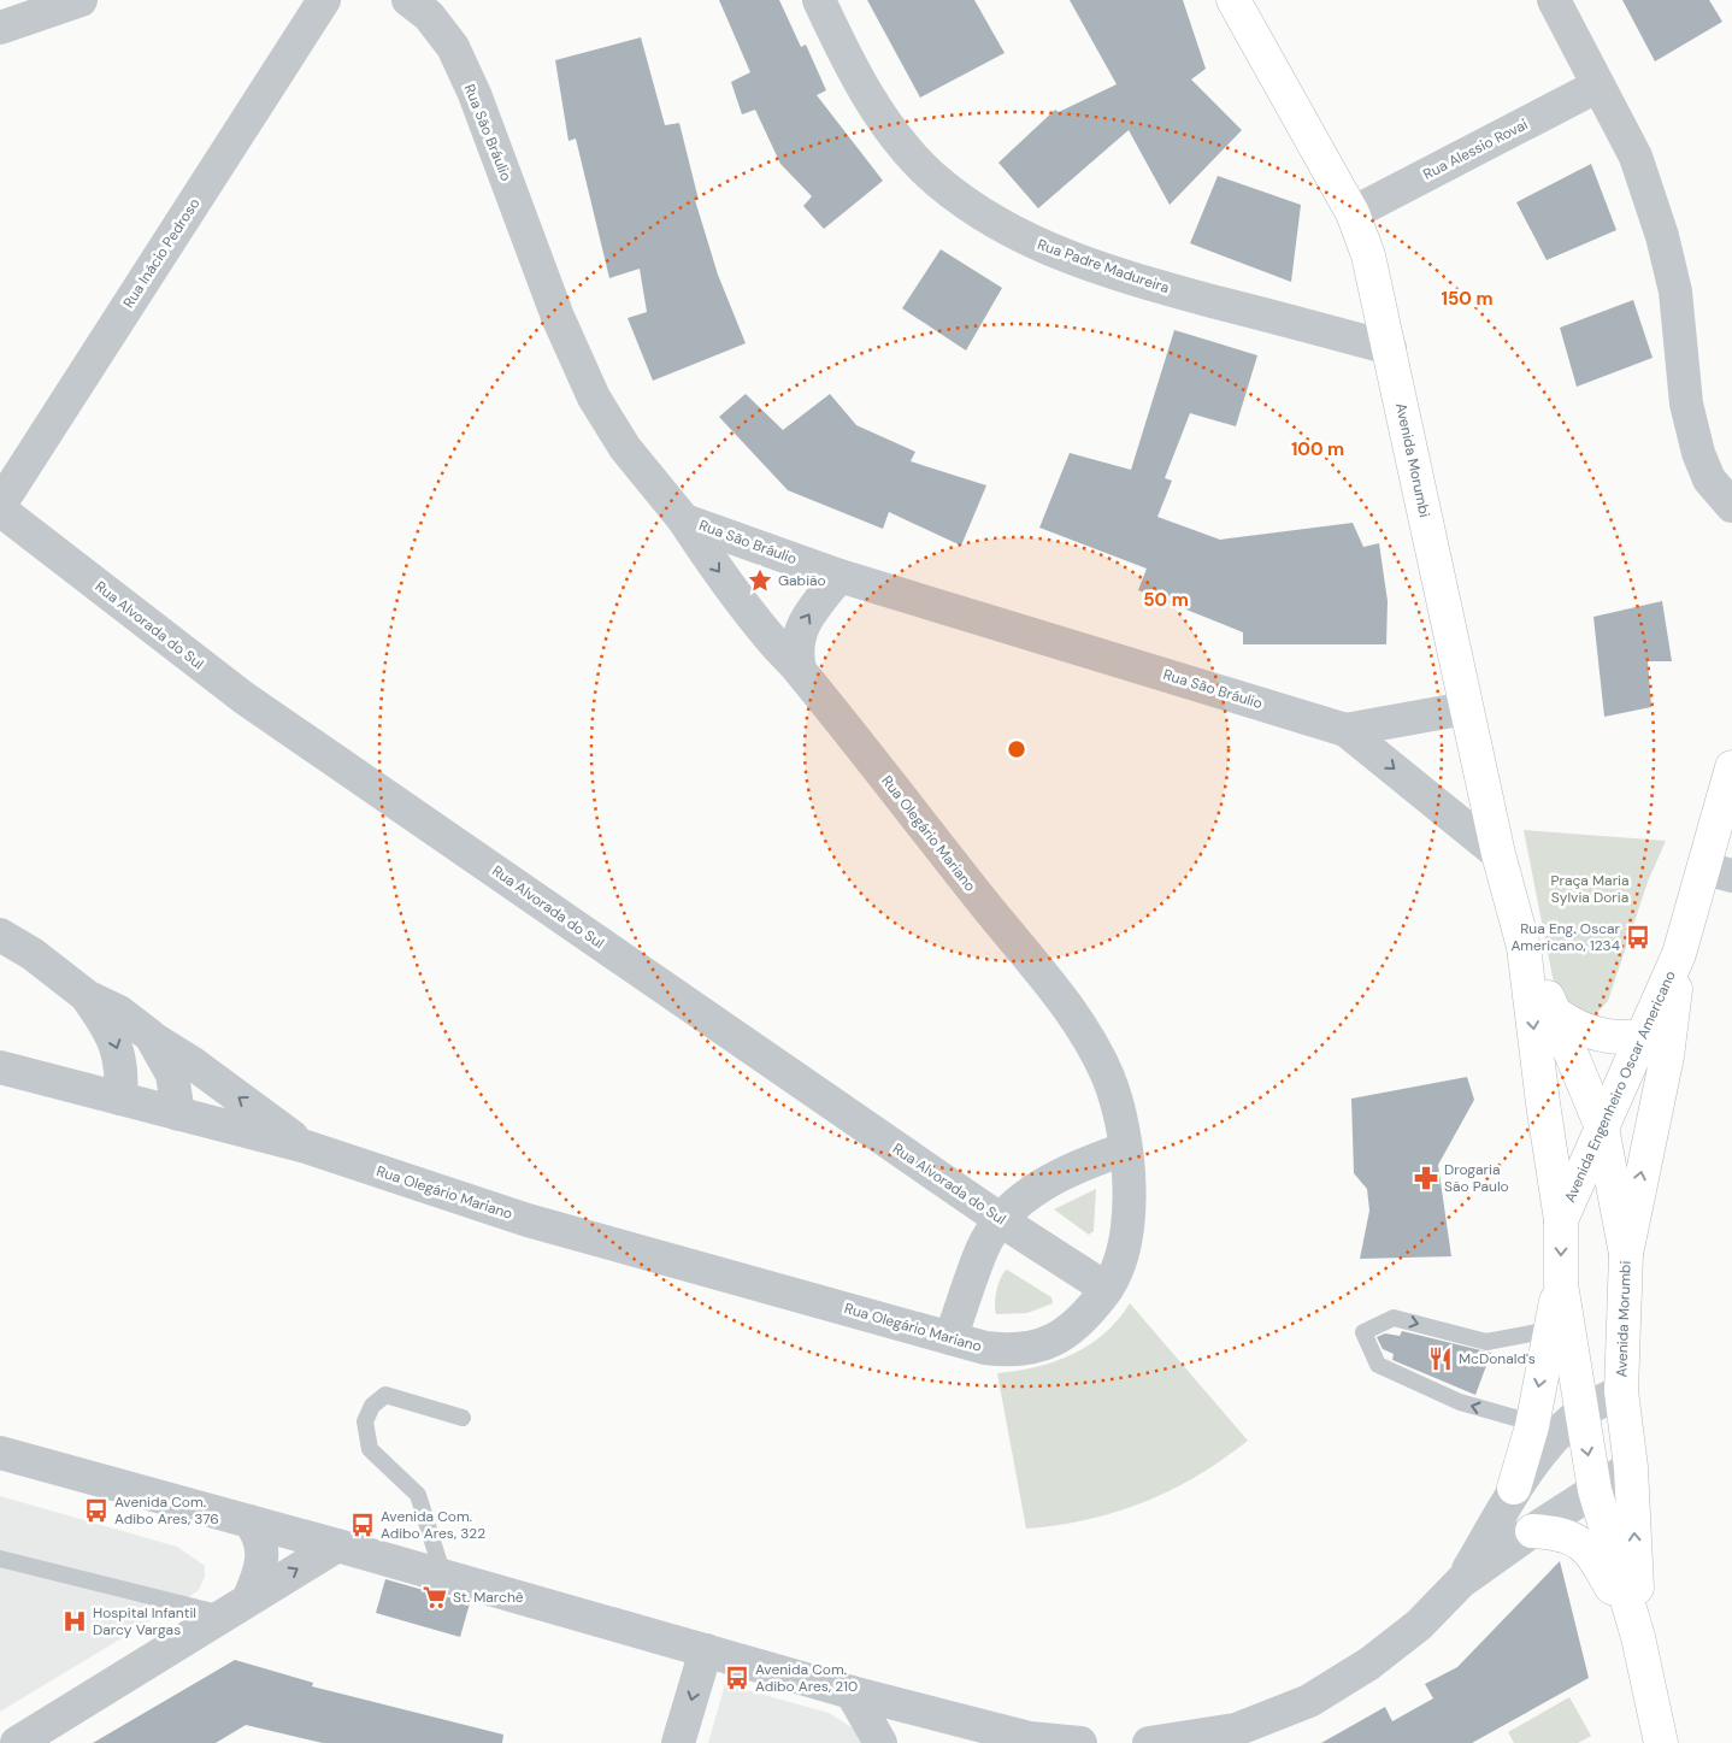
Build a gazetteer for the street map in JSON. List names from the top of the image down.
{
  "streets": {
    "main road": ["Avenida Morumbi", "Avenida Engenheiro Oscar Americano"],
    "street": [
      "Rua São Bráulio",
      "Rua Alessio Rovai",
      "Rua Inácio Pedroso",
      "Rua Padre Madureira",
      "Rua Alvorada do Sul",
      "Rua Olegário Mariano"
    ]
  },
  "crossings": [
    ["Rua São Bráulio", "Avenida Morumbi"],
    ["Rua São Bráulio", "Rua Olegário Mariano"],
    ["Rua Alessio Rovai", "Avenida Morumbi"],
    ["Rua Inácio Pedroso", "Rua Alvorada do Sul"],
    ["Rua Padre Madureira", "Avenida Morumbi"],
    ["Avenida Morumbi", "Avenida Engenheiro Oscar Americano"],
    ["Rua Alvorada do Sul", "Rua Olegário Mariano"]
  ],
  "parks": ["Praça Maria Sylvia Doria"],
  "places": {
    "place": ["Gabião"],
    "bus stop": [
      "Rua Eng. Oscar Americano, 1234",
      "Avenida Com. Adibo Ares, 376",
      "Avenida Com. Adibo Ares, 322",
      "Avenida Com. Adibo Ares, 210"
    ],
    "pharmacy": ["Drogaria São Paulo"],
    "restaurant": ["McDonald's"],
    "supermarket": ["St. Marchê"],
    "hospital": ["Hospital Infantil Darcy Vargas"]
  },
  "rings": ["150 m", "100 m", "50 m"]
}
